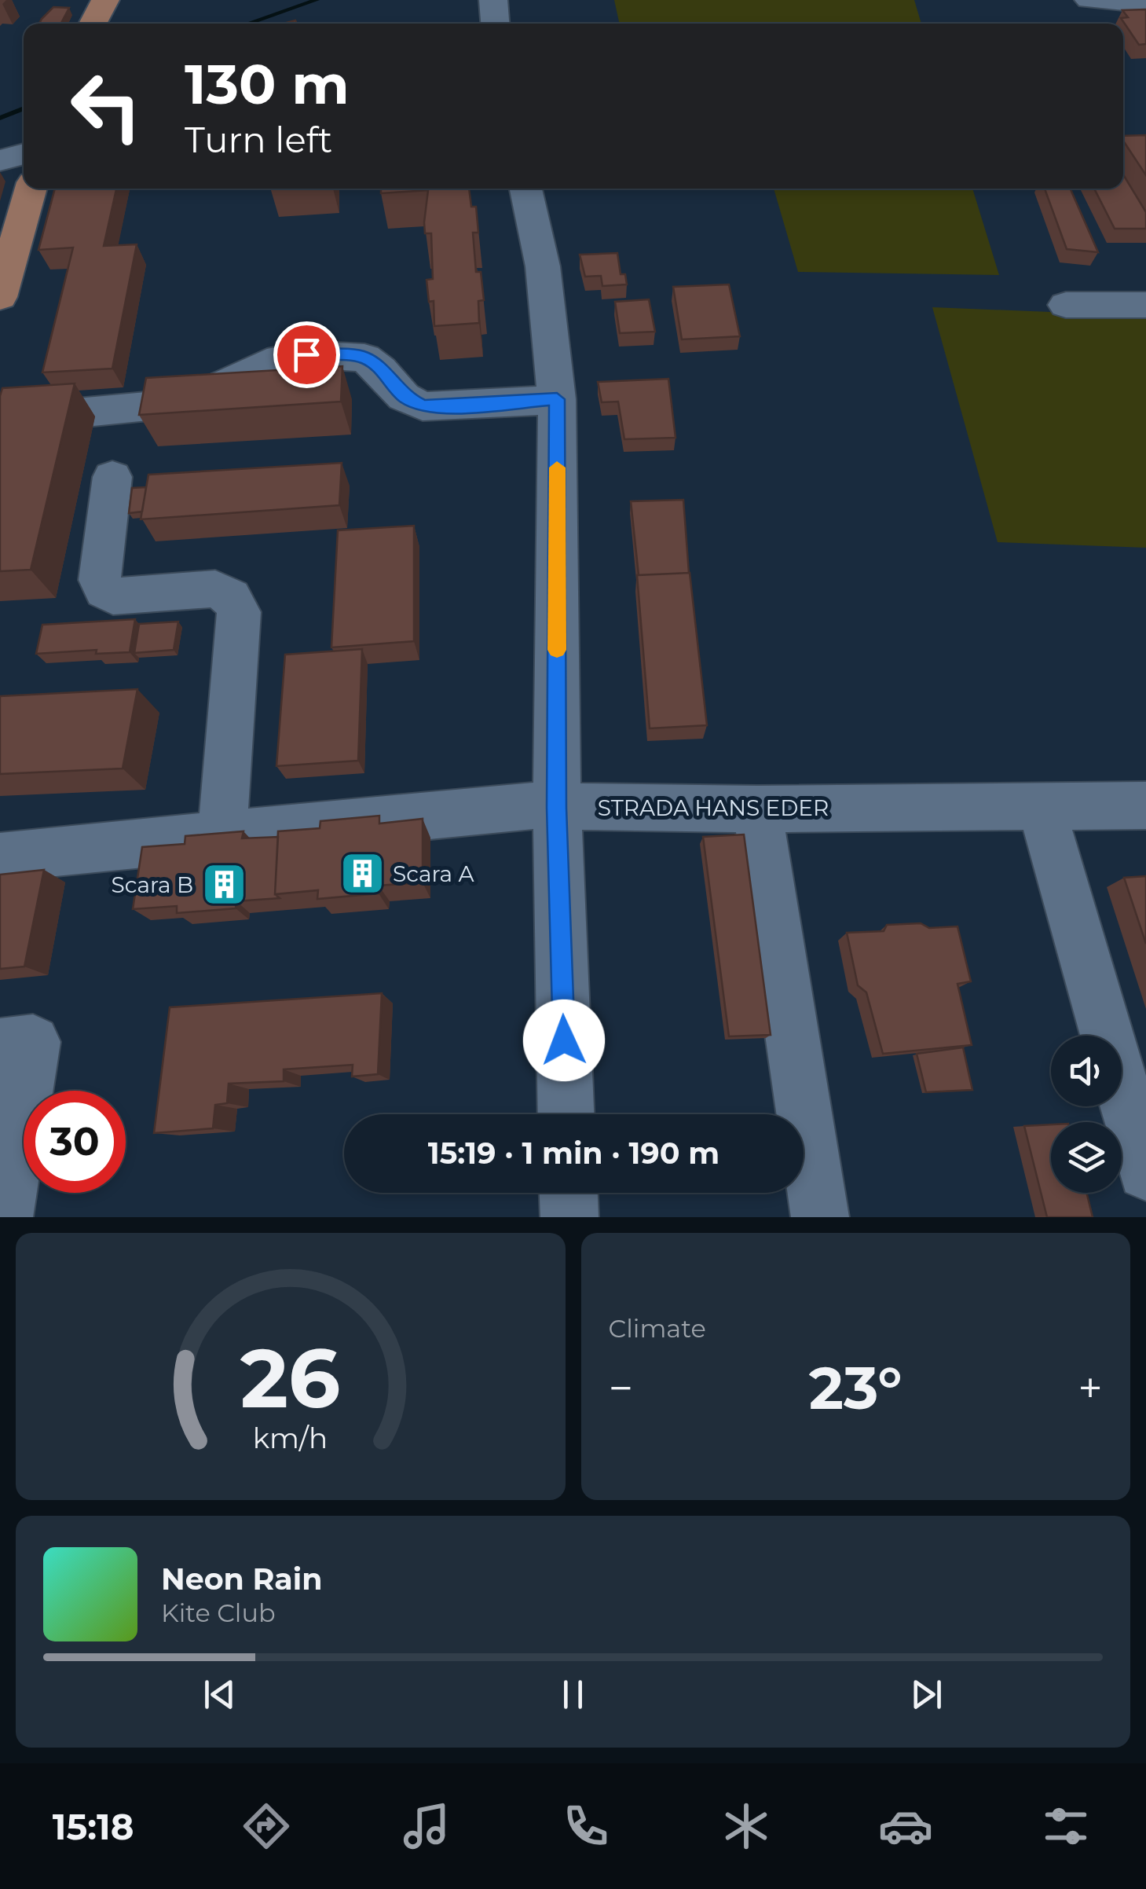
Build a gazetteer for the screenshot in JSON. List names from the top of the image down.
{
  "streets": {
    "street": ["STRADA HANS EDER"]
  },
  "places": {
    "building": ["Scara A", "Scara B"]
  },
  "page": {
    "turn": ["130 m", "Turn left"],
    "limit": "30",
    "trip": "15:19 · 1 min · 190 m",
    "tile": "Climate",
    "heat": ["−", "23°", "+"],
    "song": ["Neon Rain", "Kite Club"],
    "tabs": "15:18",
    "gauge": ["26", "km/h"]
  }
}
